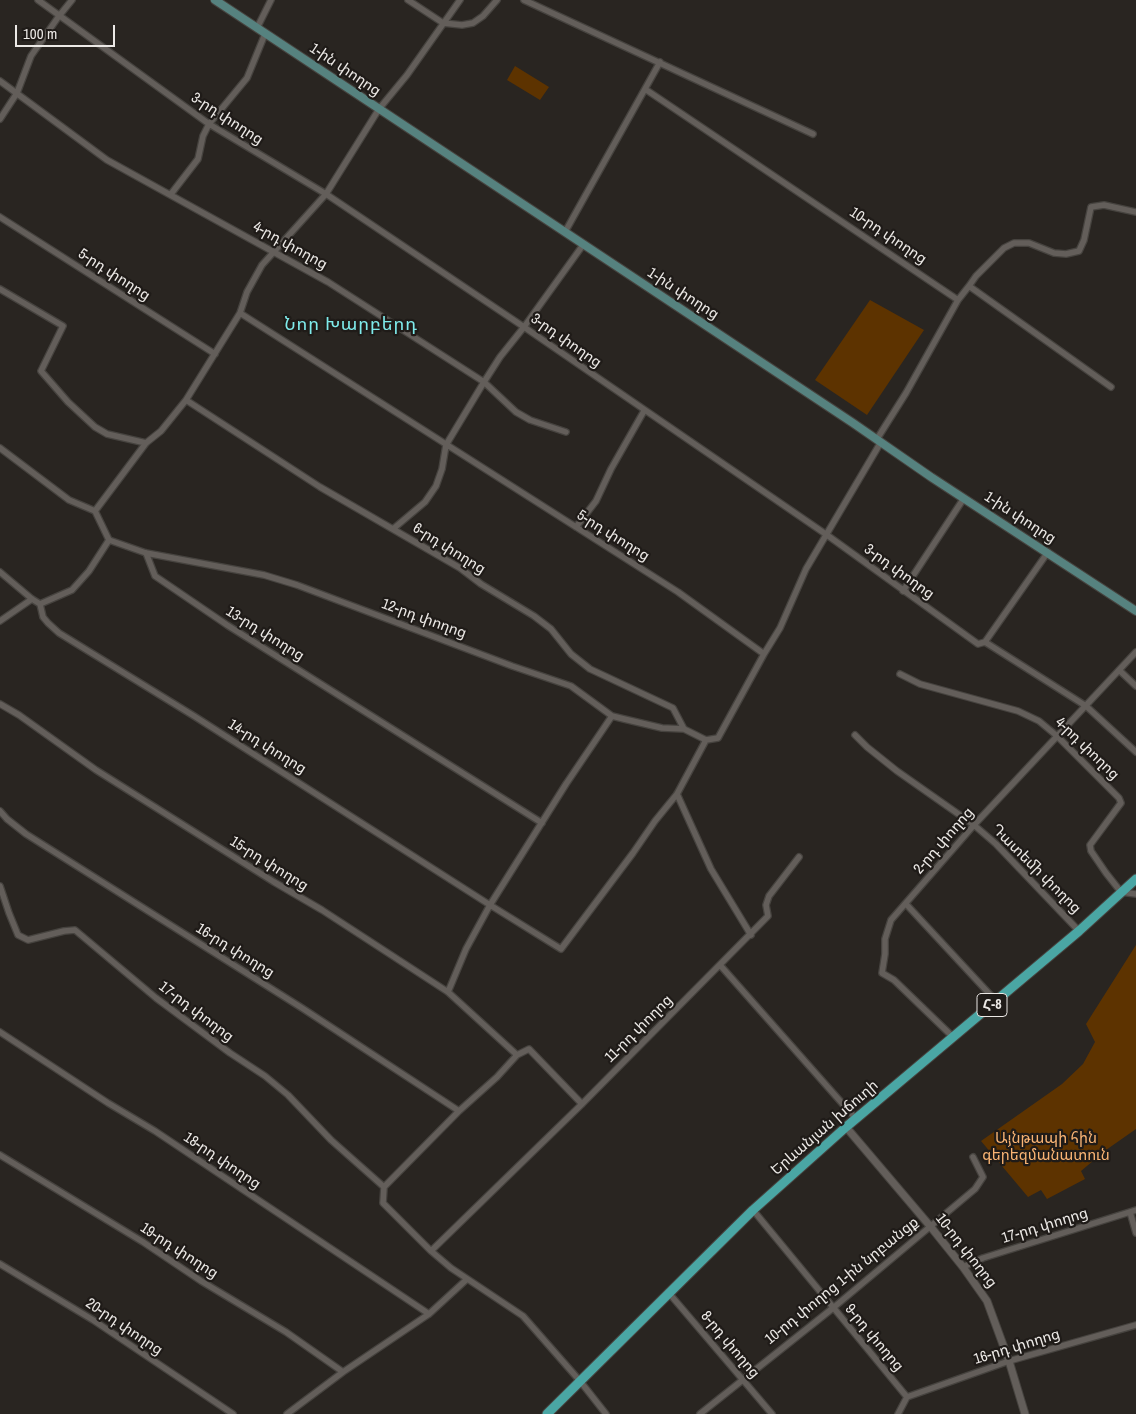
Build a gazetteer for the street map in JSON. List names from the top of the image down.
{
  "streets": {
    "main road": ["1-ին փողոց", "Հ-8", "Երևանյան խճուղի"],
    "street": [
      "3-րդ փողոց",
      "10-րդ փողոց",
      "4-րդ փողոց",
      "5-րդ փողոց",
      "6-րդ փողոց",
      "12-րդ փողոց",
      "13-րդ փողոց",
      "14-րդ փողոց",
      "2-րդ փողոց",
      "15-րդ փողոց",
      "Դատեմի փողոց",
      "16-րդ փողոց",
      "17-րդ փողոց",
      "11-րդ փողոց",
      "18-րդ փողոց",
      "19-րդ փողոց",
      "10-րդ փողոց 1-ին նրբանցք",
      "20-րդ փողոց",
      "9-րդ փողոց",
      "8-րդ փողոց"
    ]
  },
  "crossings": [
    ["10-րդ փողոց", "16-րդ փողոց"],
    ["10-րդ փողոց", "17-րդ փողոց"],
    ["10-րդ փողոց", "Երևանյան խճուղի"],
    ["10-րդ փողոց", "10-րդ փողոց 1-ին նրբանցք"],
    ["4-րդ փողոց", "2-րդ փողոց"],
    ["4-րդ փողոց", "Երևանյան խճուղի"],
    ["6-րդ փողոց", "12-րդ փողոց"],
    ["12-րդ փողոց", "13-րդ փողոց"],
    ["2-րդ փողոց", "Դատեմի փողոց"],
    ["2-րդ փողոց", "Երևանյան խճուղի"],
    ["Դատեմի փողոց", "Երևանյան խճուղի"],
    ["16-րդ փողոց", "9-րդ փողոց"],
    ["Երևանյան խճուղի", "9-րդ փողոց"],
    ["Երևանյան խճուղի", "8-րդ փողոց"],
    ["10-րդ փողոց 1-ին նրբանցք", "9-րդ փողոց"],
    ["10-րդ փողոց 1-ին նրբանցք", "8-րդ փողոց"]
  ],
  "districts": ["Նոր Խարբերդ"],
  "parks": ["Այնթապի հին գերեզմանատուն"],
  "scale_bar": "100 m"
}
